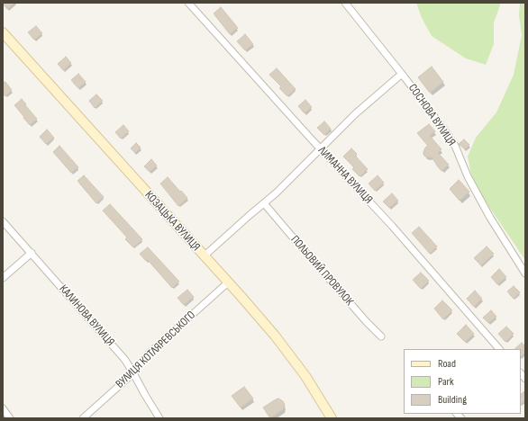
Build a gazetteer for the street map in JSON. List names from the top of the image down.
{
  "streets": {
    "main road": ["КОЗАЦЬКА ВУЛИЦЯ"],
    "street": [
      "СОСНОВА ВУЛИЦЯ",
      "ЛИМАННА ВУЛИЦЯ",
      "ПОЛЬОВИЙ ПРОВУЛОК",
      "КАЛИНОВА ВУЛИЦЯ",
      "ВУЛИЦЯ КОТЛЯРЕВСЬКОГО"
    ]
  },
  "crossings": [
    ["КОЗАЦЬКА ВУЛИЦЯ", "ВУЛИЦЯ КОТЛЯРЕВСЬКОГО"],
    ["КАЛИНОВА ВУЛИЦЯ", "ВУЛИЦЯ КОТЛЯРЕВСЬКОГО"]
  ],
  "legend": ["Road", "Park", "Building"]
}
